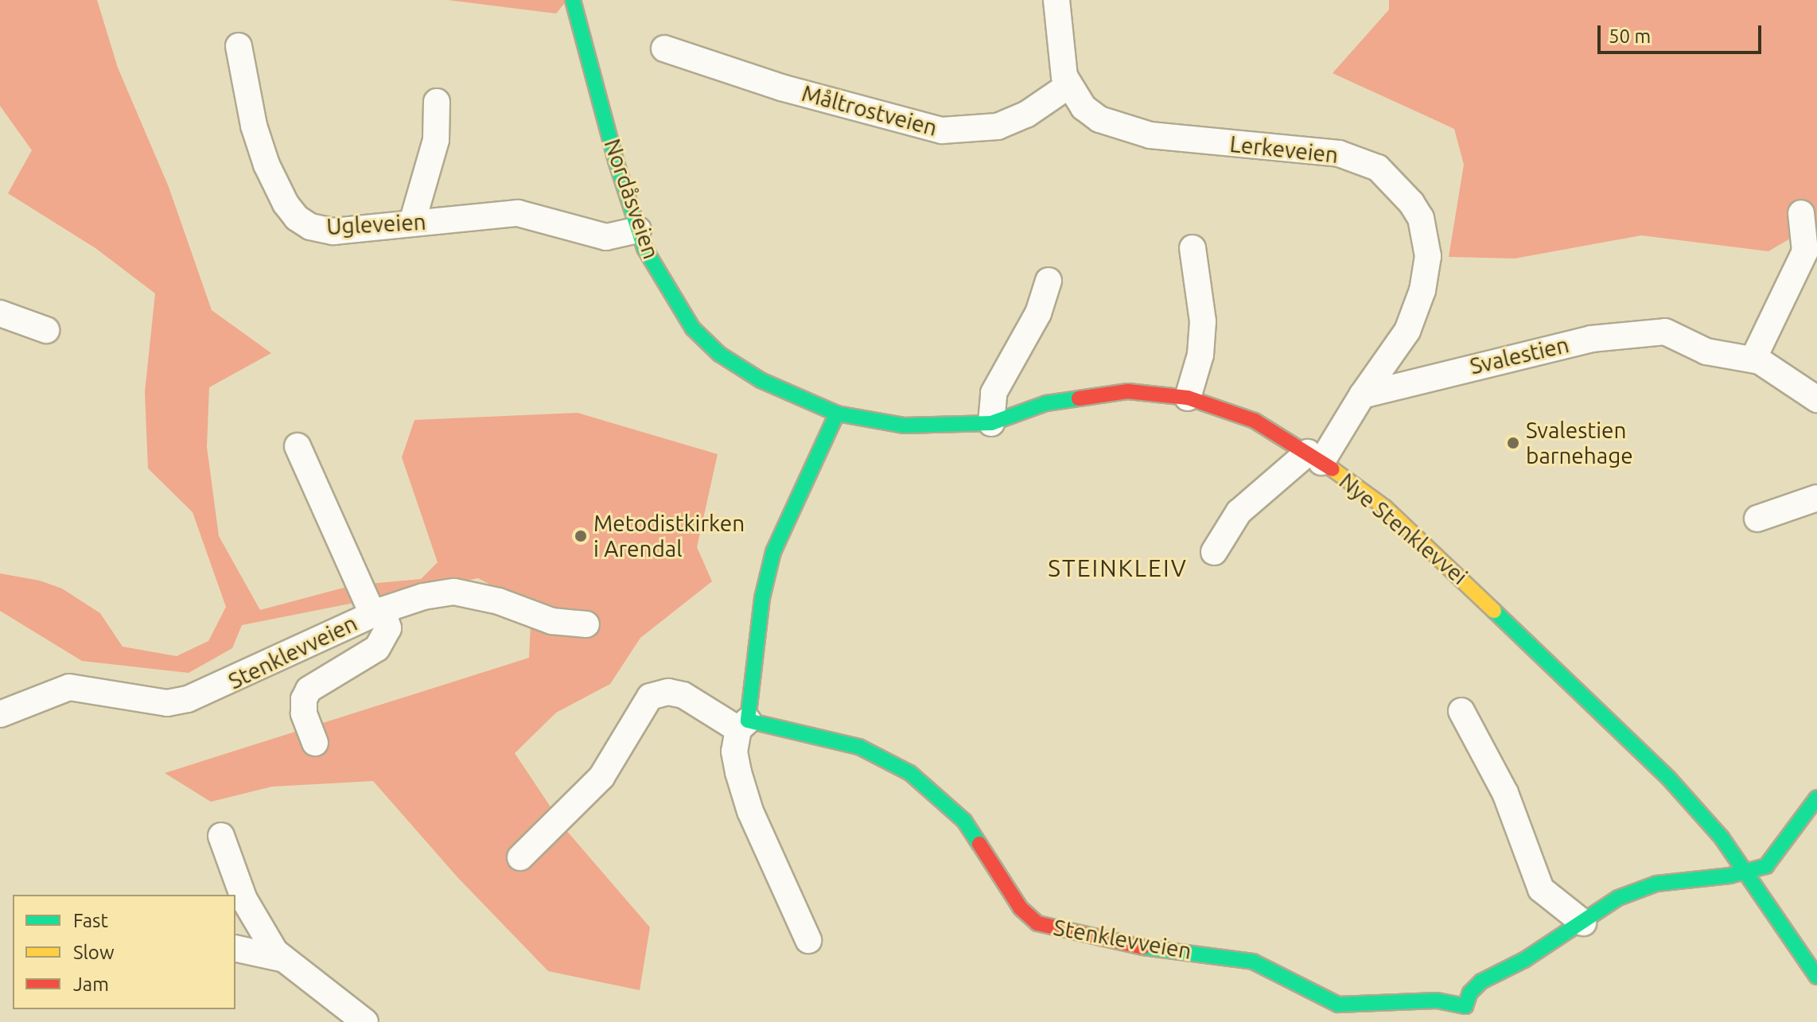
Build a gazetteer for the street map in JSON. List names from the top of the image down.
{
  "streets": {
    "main road": ["Nordåsveien", "Nye Stenklevvei", "Stenklevveien"],
    "street": [
      "Måltrostveien",
      "Lerkeveien",
      "Ugleveien",
      "Svalestien"
    ]
  },
  "crossings": [
    ["Måltrostveien", "Lerkeveien"],
    ["Lerkeveien", "Svalestien"],
    ["Nordåsveien", "Ugleveien"],
    ["Nordåsveien", "Nye Stenklevvei"],
    ["Nye Stenklevvei", "Stenklevveien"]
  ],
  "districts": ["STEINKLEIV"],
  "places": ["Svalestien barnehage", "Metodistkirken i Arendal"],
  "legend": ["Fast", "Slow", "Jam"],
  "scale_bar": "50 m"
}
